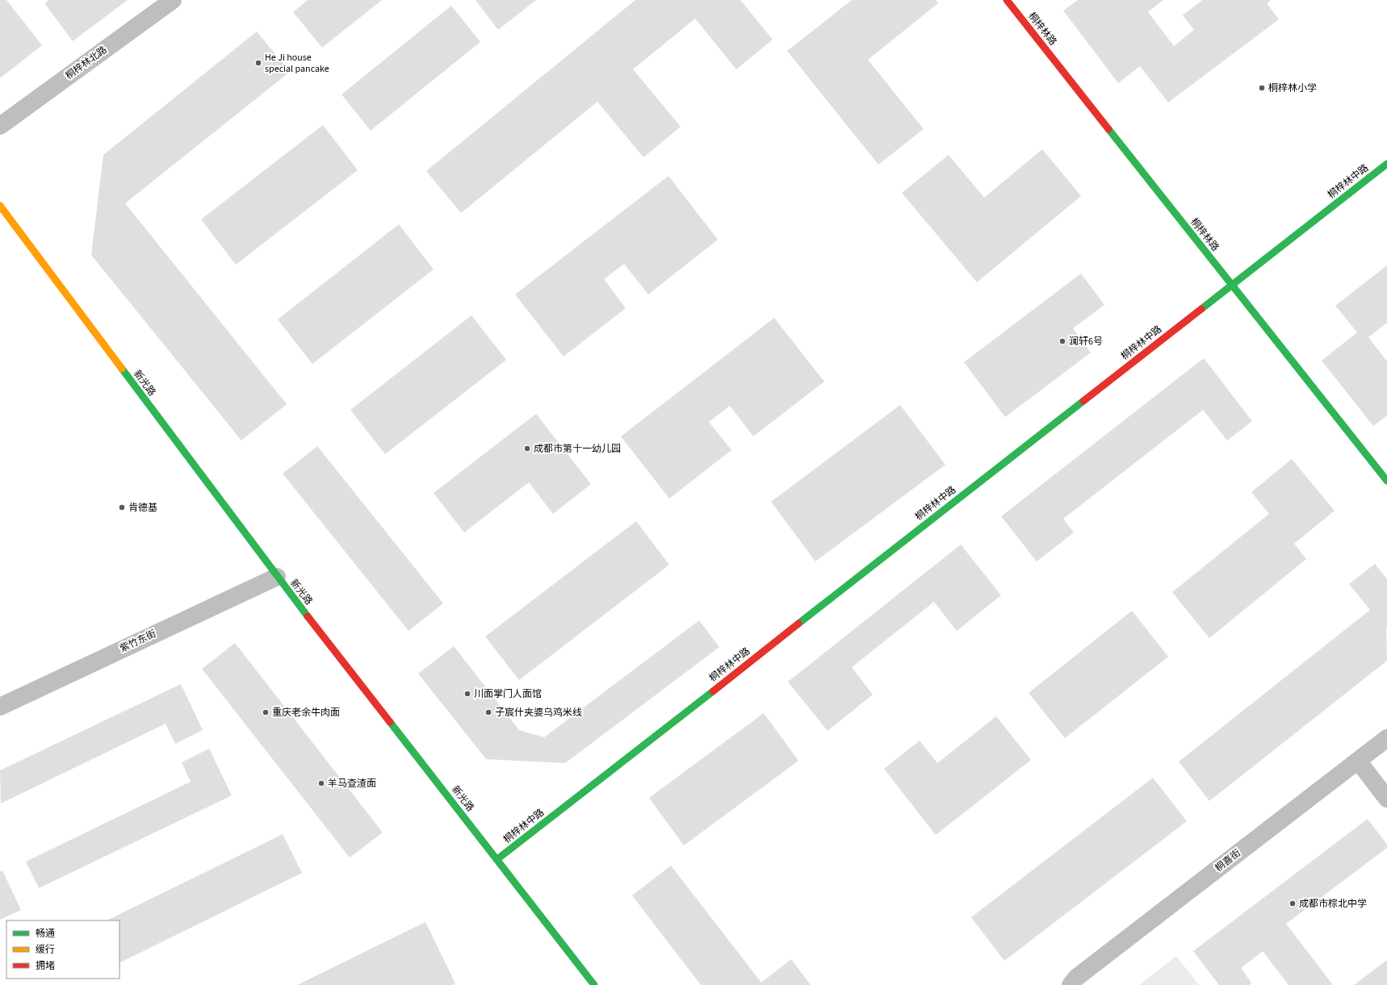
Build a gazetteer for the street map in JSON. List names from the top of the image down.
{
  "streets": {
    "street": [
      "桐梓林路",
      "桐梓林北路",
      "桐梓林中路",
      "新光路",
      "紫竹东街",
      "桐喜街"
    ]
  },
  "crossings": [
    ["桐梓林路", "桐梓林中路"],
    ["桐梓林中路", "新光路"],
    ["新光路", "紫竹东街"]
  ],
  "places": [
    "He Ji house special pancake",
    "桐梓林小学",
    "澜轩6号",
    "成都市第十一幼儿园",
    "肯德基",
    "川面掌门人面馆",
    "重庆老余牛肉面",
    "子宸什夹婆乌鸡米线",
    "羊马查渣面",
    "成都市棕北中学"
  ],
  "legend": ["畅通", "缓行", "拥堵"]
}
